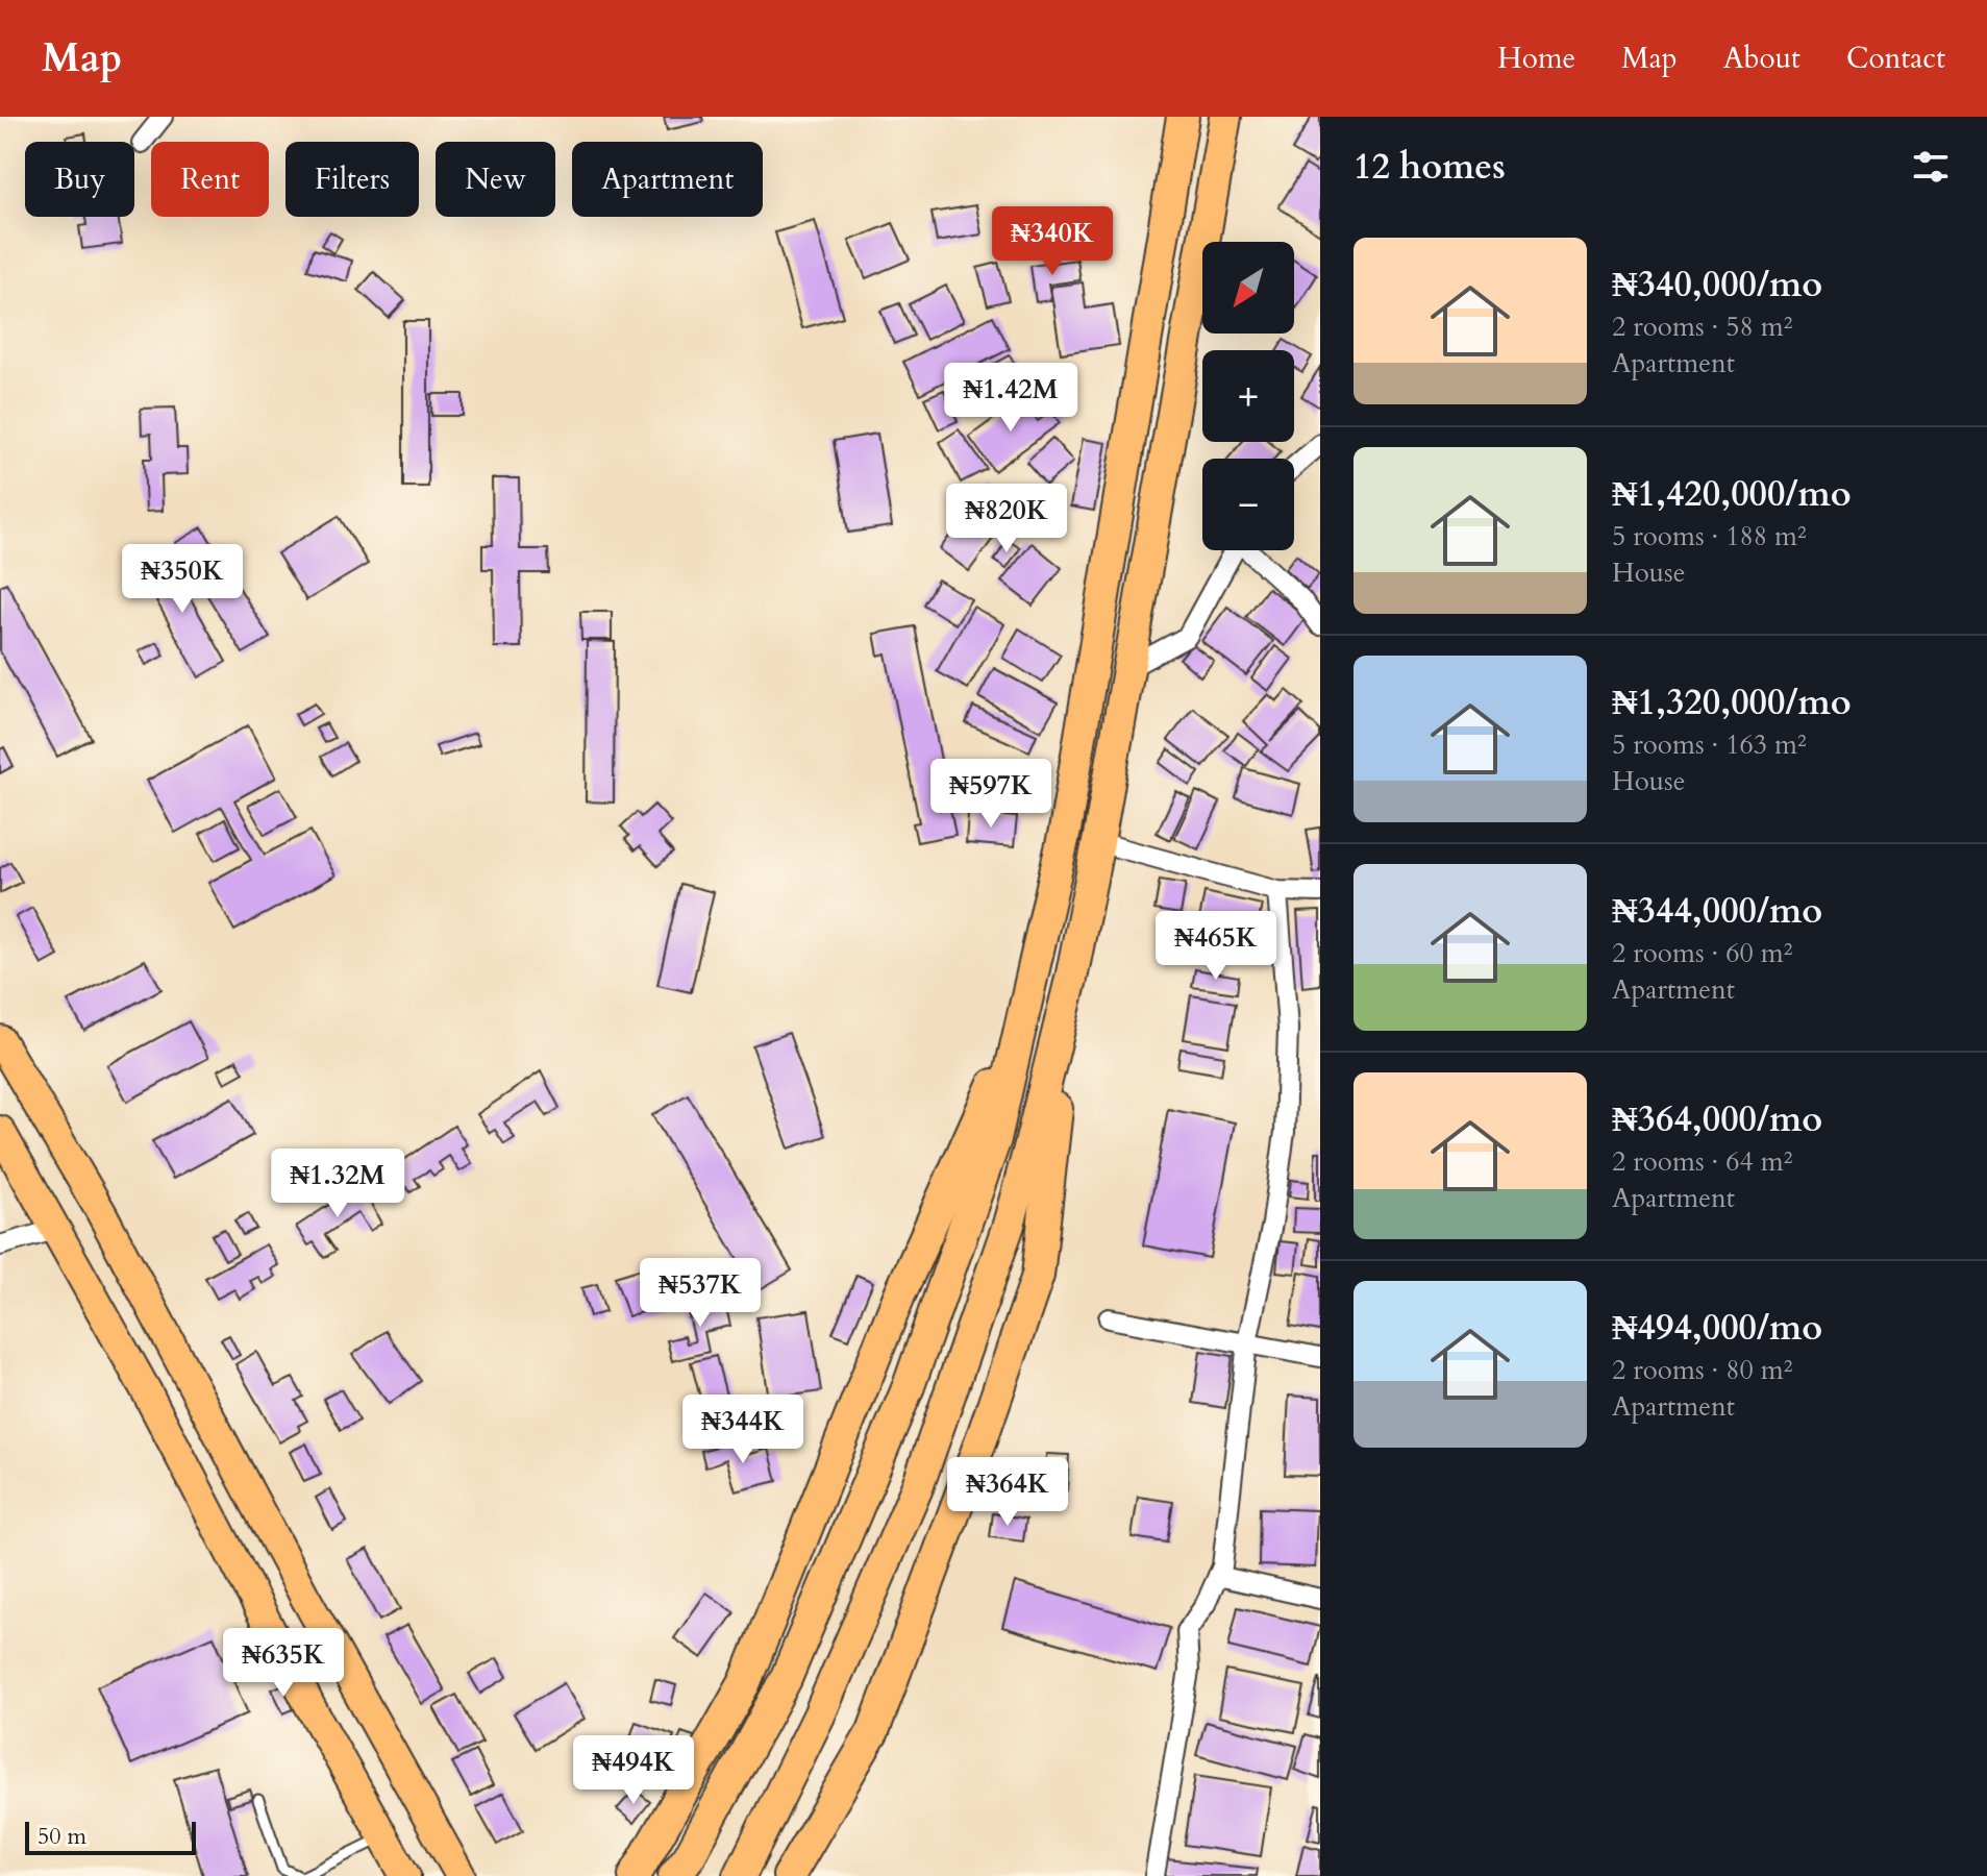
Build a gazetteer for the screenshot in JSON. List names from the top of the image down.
{
  "scale_bar": "50 m",
  "north": "bottom left",
  "page": {
    "header": "Map",
    "nav": [
      "Home",
      "Map",
      "About",
      "Contact"
    ],
    "heading": "12 homes",
    "chip": [
      "Buy",
      "Rent",
      "Filters",
      "New",
      "Apartment"
    ],
    "price": [
      "₦340K",
      "₦1.42M",
      "₦820K",
      "₦350K",
      "₦597K",
      "₦465K",
      "₦1.32M",
      "₦537K",
      "₦344K",
      "₦364K",
      "₦635K",
      "₦494K"
    ],
    "list": [
      {
        "name": "₦340,000/mo",
        "note": "2 rooms · 58 m² · Apartment"
      },
      {
        "name": "₦1,420,000/mo",
        "note": "5 rooms · 188 m² · House"
      },
      {
        "name": "₦1,320,000/mo",
        "note": "5 rooms · 163 m² · House"
      },
      {
        "name": "₦344,000/mo",
        "note": "2 rooms · 60 m² · Apartment"
      },
      {
        "name": "₦364,000/mo",
        "note": "2 rooms · 64 m² · Apartment"
      },
      {
        "name": "₦494,000/mo",
        "note": "2 rooms · 80 m² · Apartment"
      }
    ],
    "map_buttons": ["+", "−"],
    "scale": "50 m"
  }
}
